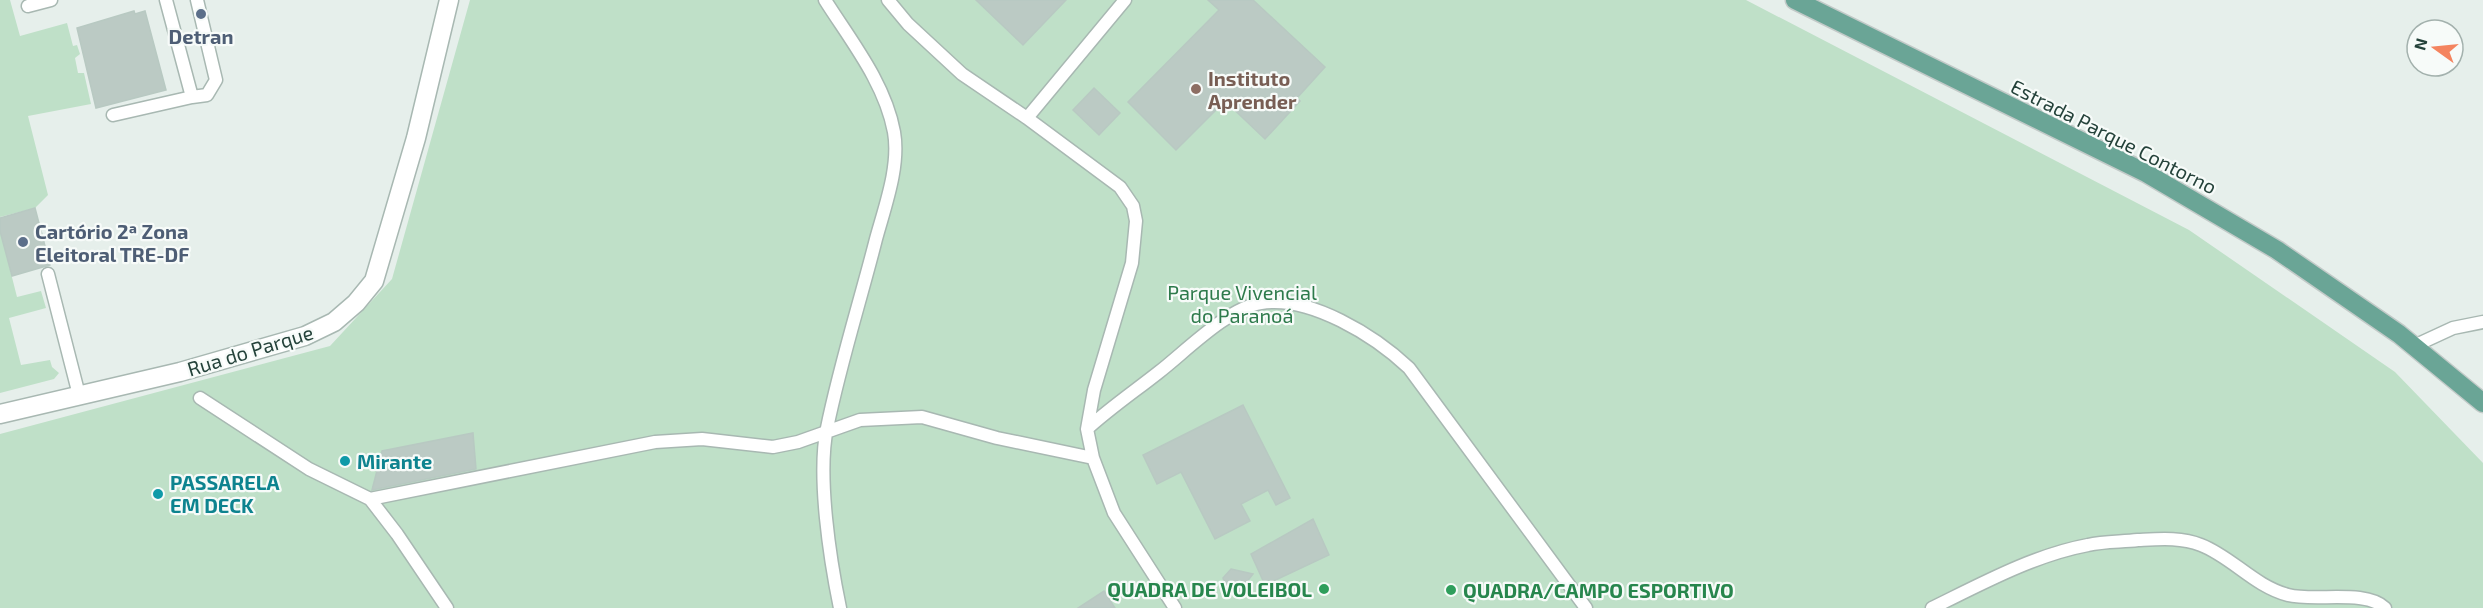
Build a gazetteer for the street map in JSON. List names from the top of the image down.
{
  "streets": {
    "main road": ["Estrada Parque Contorno"],
    "street": ["Rua do Parque"]
  },
  "parks": ["Parque Vivencial do Paranoá"],
  "places": [
    "Detran",
    "Instituto Aprender",
    "Cartório 2ª Zona Eleitoral TRE-DF",
    "Mirante",
    "PASSARELA EM DECK",
    "QUADRA DE VOLEIBOL",
    "QUADRA/CAMPO ESPORTIVO"
  ],
  "north": "left"
}
